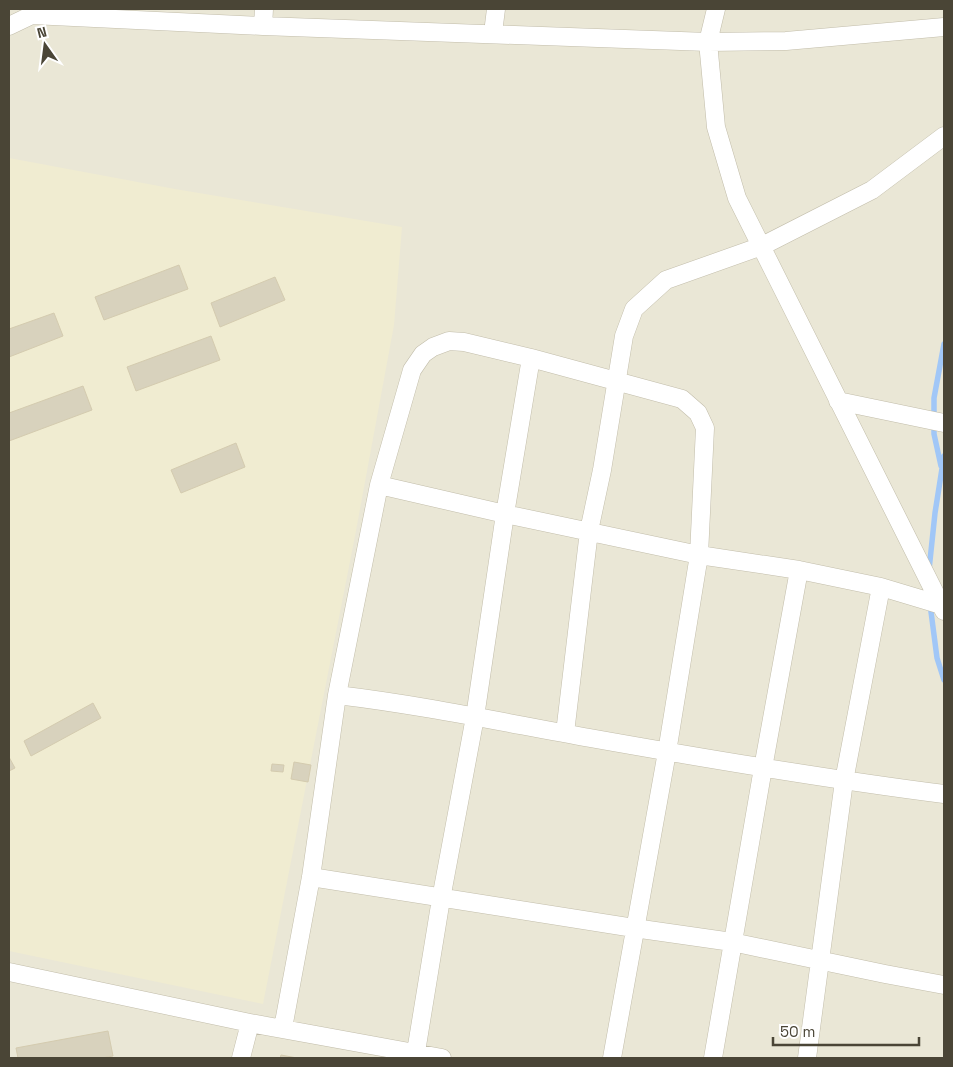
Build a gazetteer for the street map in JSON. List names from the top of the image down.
{
  "scale_bar": "50 m",
  "north": "top"
}
